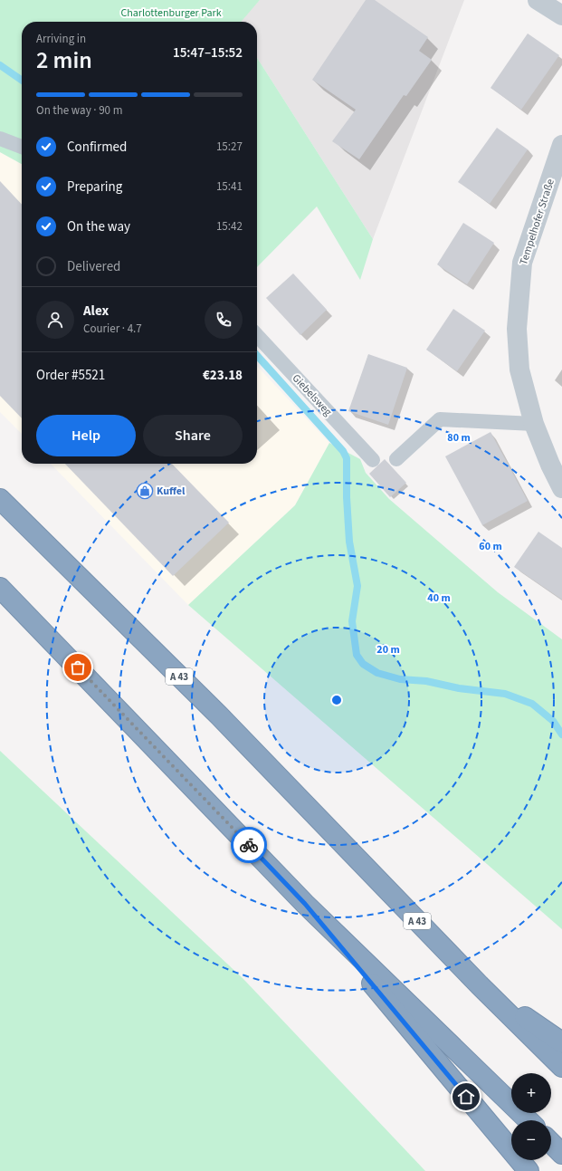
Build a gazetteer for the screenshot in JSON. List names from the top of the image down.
{
  "streets": {
    "highway": ["A 43"],
    "street": ["Tempelhofer Straße"],
    "lane": ["Giebelsweg"]
  },
  "parks": ["Charlottenburger Park"],
  "places": {
    "shop": ["Kuffel"]
  },
  "page": {
    "heading": ["2 min", "Arriving in", "15:47–15:52"],
    "panel": [
      "Alex",
      "Courier · 4.7",
      "Order #5521",
      "€23.18"
    ],
    "bar": "On the way · 90 m",
    "list": [
      ["Confirmed", "15:27"],
      ["Preparing", "15:41"],
      ["On the way", "15:42"],
      "Delivered"
    ],
    "buttons": ["Help", "Share"],
    "map_buttons": ["+", "−"]
  },
  "rings": [
    "80 m",
    "60 m",
    "40 m",
    "20 m"
  ]
}
